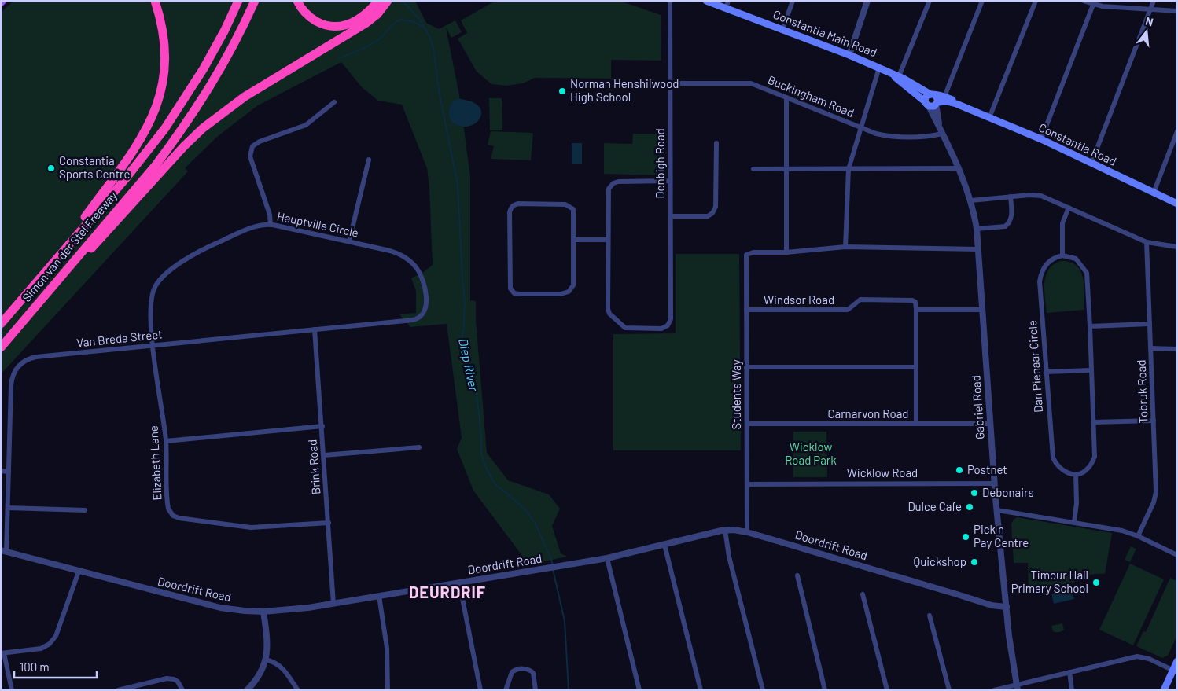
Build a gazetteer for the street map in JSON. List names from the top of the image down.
{
  "streets": {
    "highway": ["Simon van der Stel Freeway"],
    "main road": ["Constantia Main Road", "Constantia Road"],
    "street": [
      "Buckingham Road",
      "Denbigh Road",
      "Hauptville Circle",
      "Windsor Road",
      "Van Breda Street",
      "Dan Pienaar Circle",
      "Tobruk Road",
      "Students Way",
      "Gabriel Road",
      "Carnarvon Road",
      "Elizabeth Lane",
      "Brink Road",
      "Wicklow Road",
      "Doordrift Road"
    ]
  },
  "crossings": [
    ["Constantia Main Road", "Constantia Road"],
    ["Constantia Main Road", "Gabriel Road"],
    ["Buckingham Road", "Denbigh Road"],
    ["Buckingham Road", "Gabriel Road"],
    ["Constantia Road", "Gabriel Road"],
    ["Hauptville Circle", "Van Breda Street"],
    ["Hauptville Circle", "Elizabeth Lane"],
    ["Windsor Road", "Students Way"],
    ["Van Breda Street", "Elizabeth Lane"],
    ["Van Breda Street", "Brink Road"],
    ["Van Breda Street", "Doordrift Road"],
    ["Students Way", "Carnarvon Road"],
    ["Students Way", "Wicklow Road"],
    ["Students Way", "Doordrift Road"],
    ["Gabriel Road", "Carnarvon Road"],
    ["Gabriel Road", "Wicklow Road"],
    ["Gabriel Road", "Doordrift Road"],
    ["Elizabeth Lane", "Brink Road"],
    ["Brink Road", "Doordrift Road"]
  ],
  "districts": ["DEURDRIF"],
  "water": ["Diep River"],
  "parks": ["Wicklow Road Park"],
  "places": [
    "Norman Henshilwood High School",
    "Constantia Sports Centre",
    "Postnet",
    "Debonairs",
    "Dulce Cafe",
    "Pick n Pay Centre",
    "Quickshop",
    "Timour Hall Primary School"
  ],
  "scale_bar": "100 m",
  "north": "top"
}
